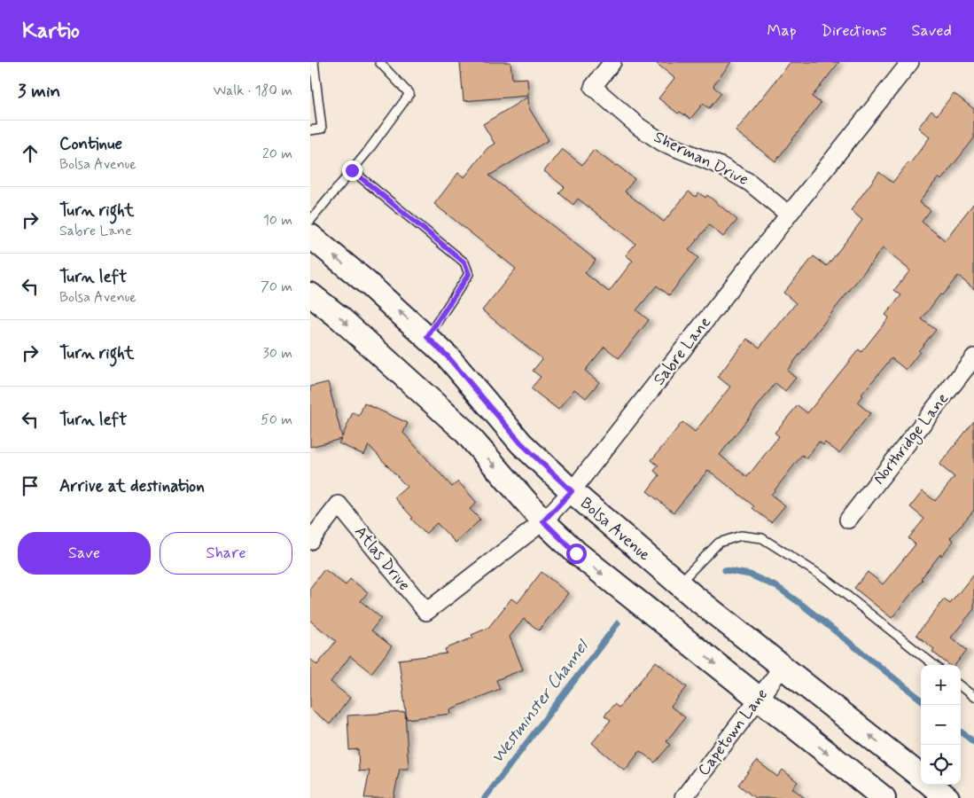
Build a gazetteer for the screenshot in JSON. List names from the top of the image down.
{
  "streets": {
    "main road": ["Bolsa Avenue"],
    "street": [
      "Sherman Drive",
      "Sabre Lane",
      "Northridge Lane",
      "Atlas Drive",
      "Capetown Lane"
    ]
  },
  "crossings": [
    ["Sherman Drive", "Sabre Lane"],
    ["Sabre Lane", "Bolsa Avenue"],
    ["Sabre Lane", "Atlas Drive"],
    ["Bolsa Avenue", "Capetown Lane"]
  ],
  "water": ["Westminster Channel"],
  "page": {
    "header": "Kartio",
    "nav": ["Map", "Directions", "Saved"],
    "heading": ["3 min", "Walk · 180 m"],
    "list": [
      ["Continue", "Bolsa Avenue", "20 m"],
      ["Turn right", "Sabre Lane", "10 m"],
      ["Turn left", "Bolsa Avenue", "70 m"],
      ["Turn right", "30 m"],
      ["Turn left", "50 m"],
      "Arrive at destination"
    ],
    "buttons": ["Save", "Share"],
    "map_buttons": ["+", "−"]
  }
}
